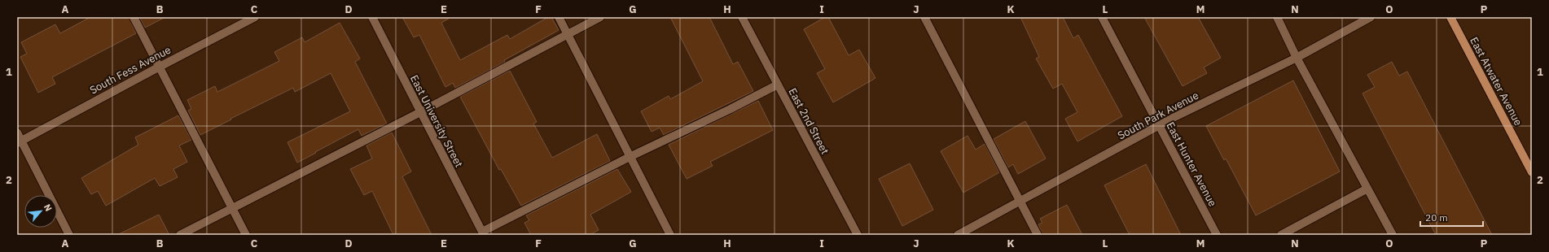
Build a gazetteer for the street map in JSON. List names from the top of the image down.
{
  "streets": {
    "main road": ["East Atwater Avenue"],
    "street": [
      "South Fess Avenue",
      "South Park Avenue",
      "East University Street",
      "East 2nd Street",
      "East Hunter Avenue"
    ]
  },
  "crossings": [
    ["South Park Avenue", "East Hunter Avenue"]
  ],
  "scale_bar": "20 m",
  "north": "top right",
  "grid": {
    "columns": [
      "A",
      "B",
      "C",
      "D",
      "E",
      "F",
      "G",
      "H",
      "I",
      "J",
      "K",
      "L",
      "M",
      "N",
      "O",
      "P"
    ],
    "rows": ["1", "2"]
  }
}
